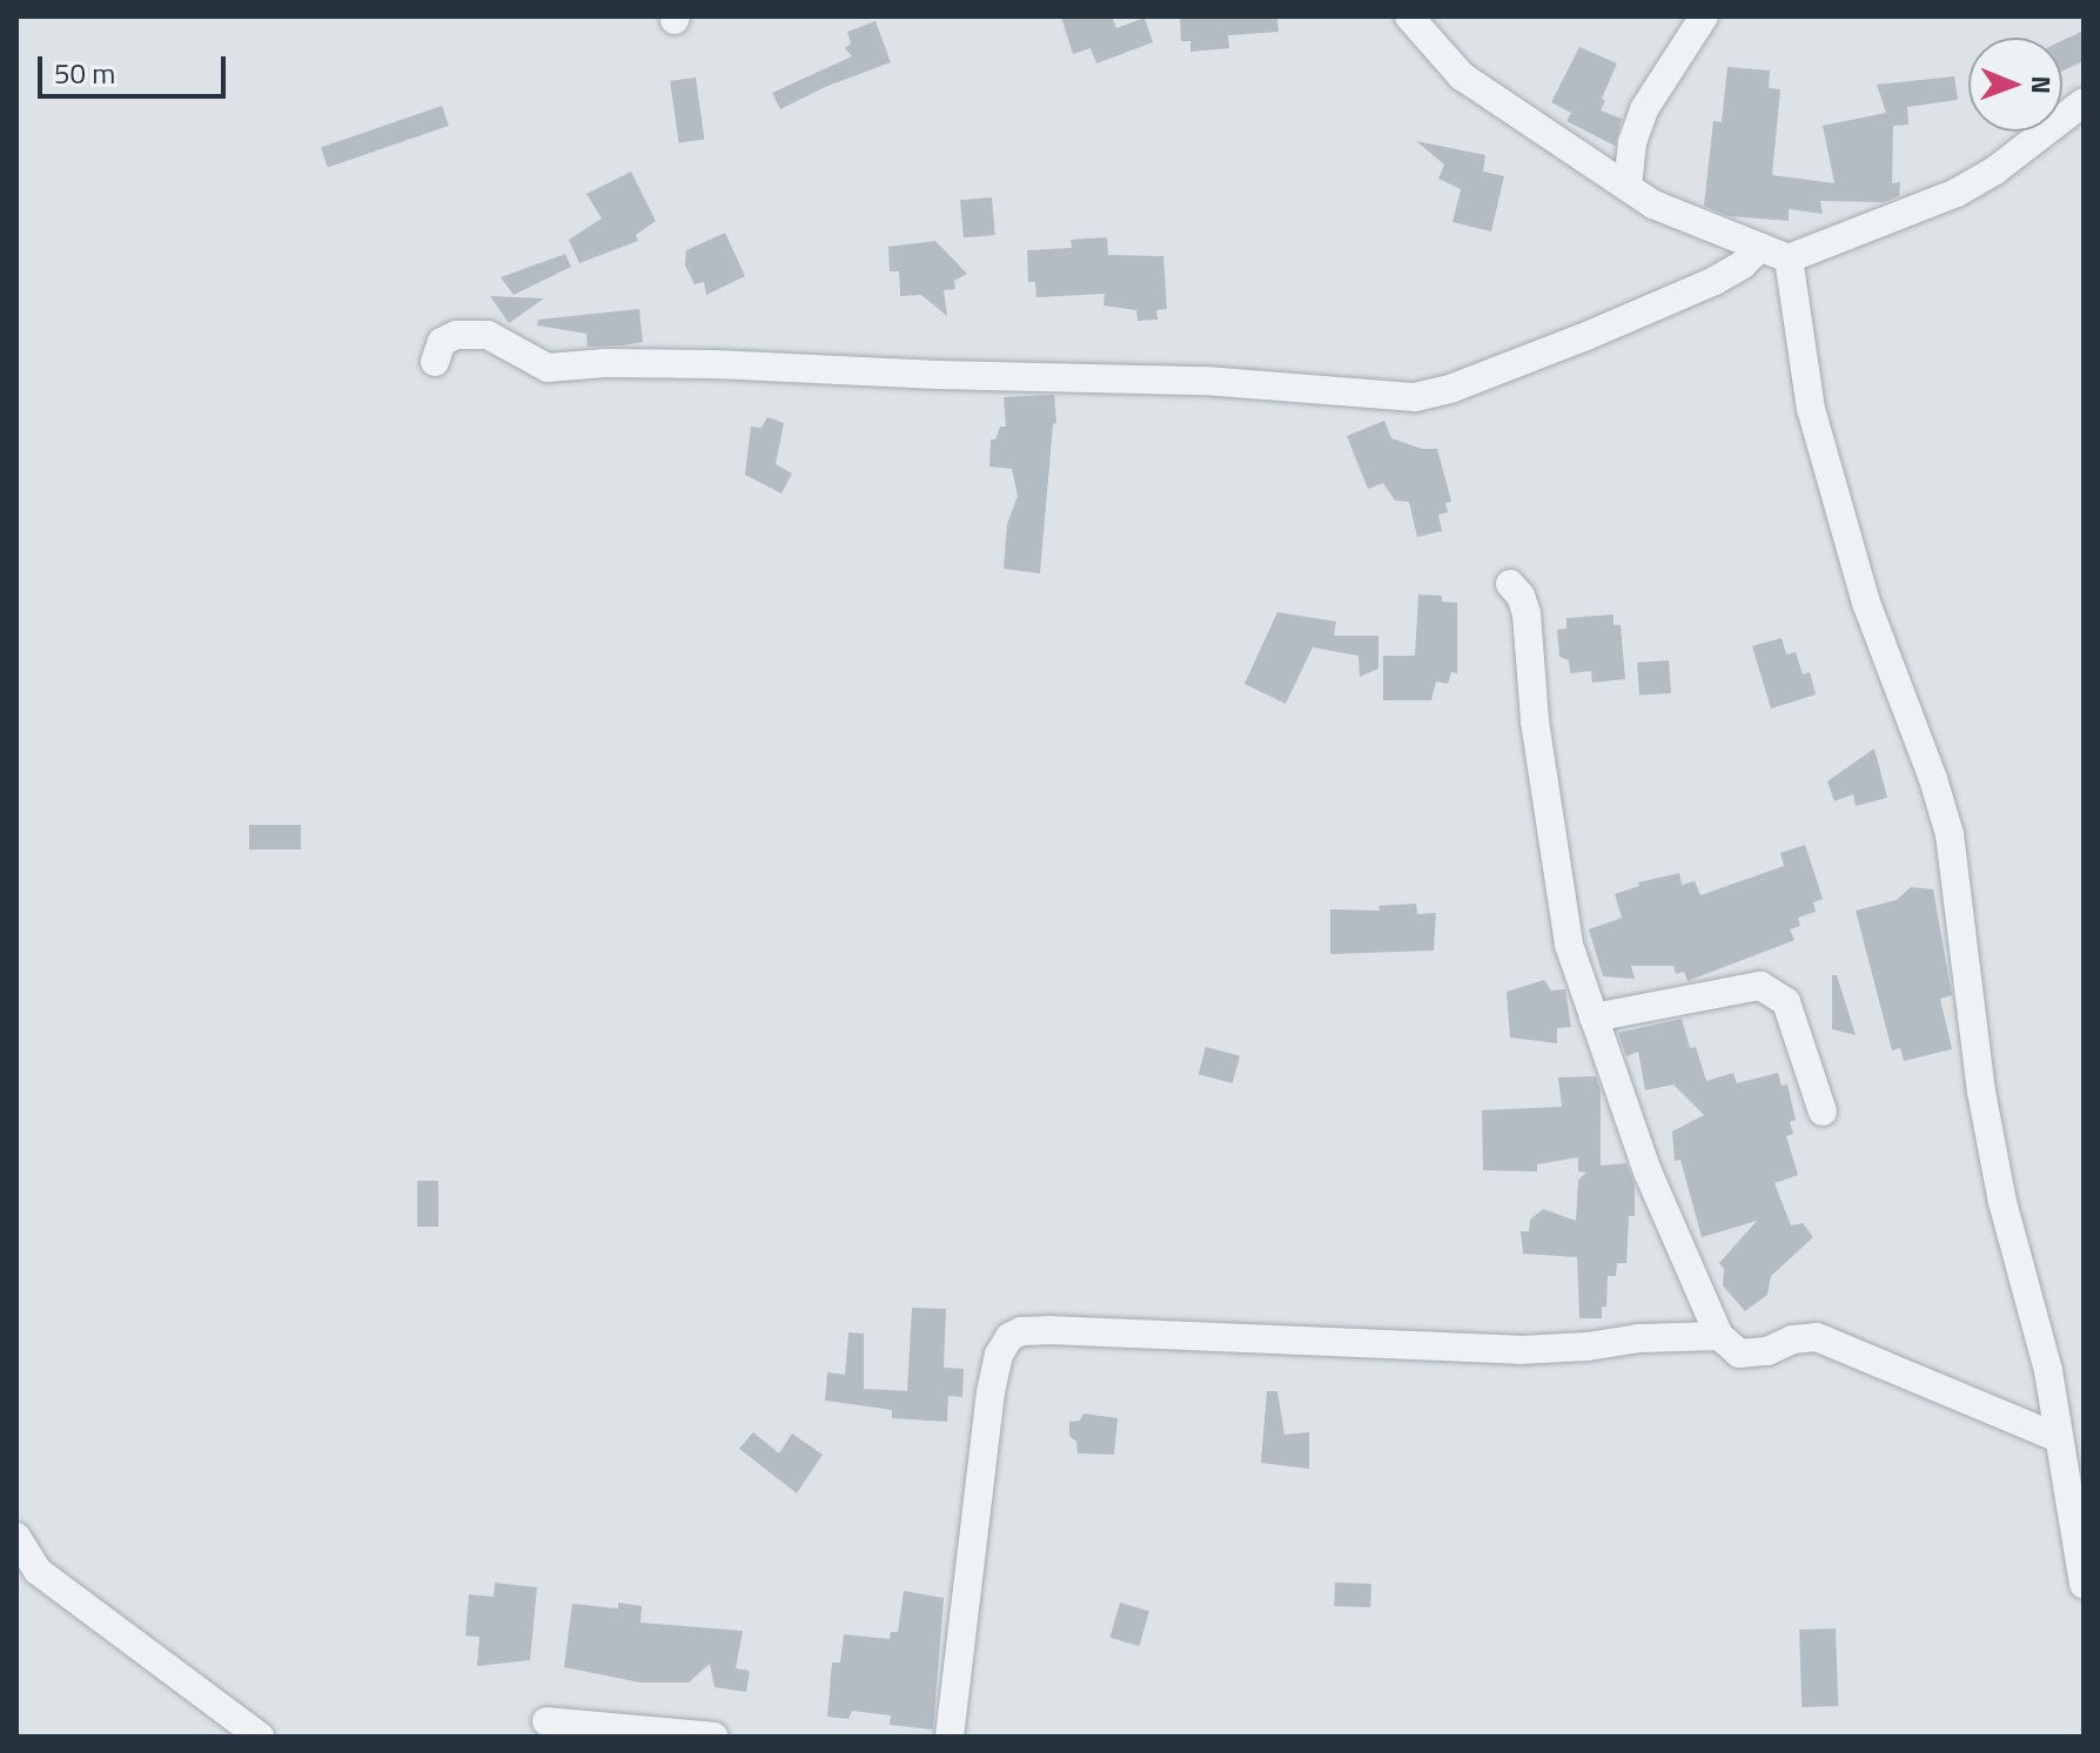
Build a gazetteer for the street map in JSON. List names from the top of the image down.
{
  "scale_bar": "50 m",
  "north": "right"
}
